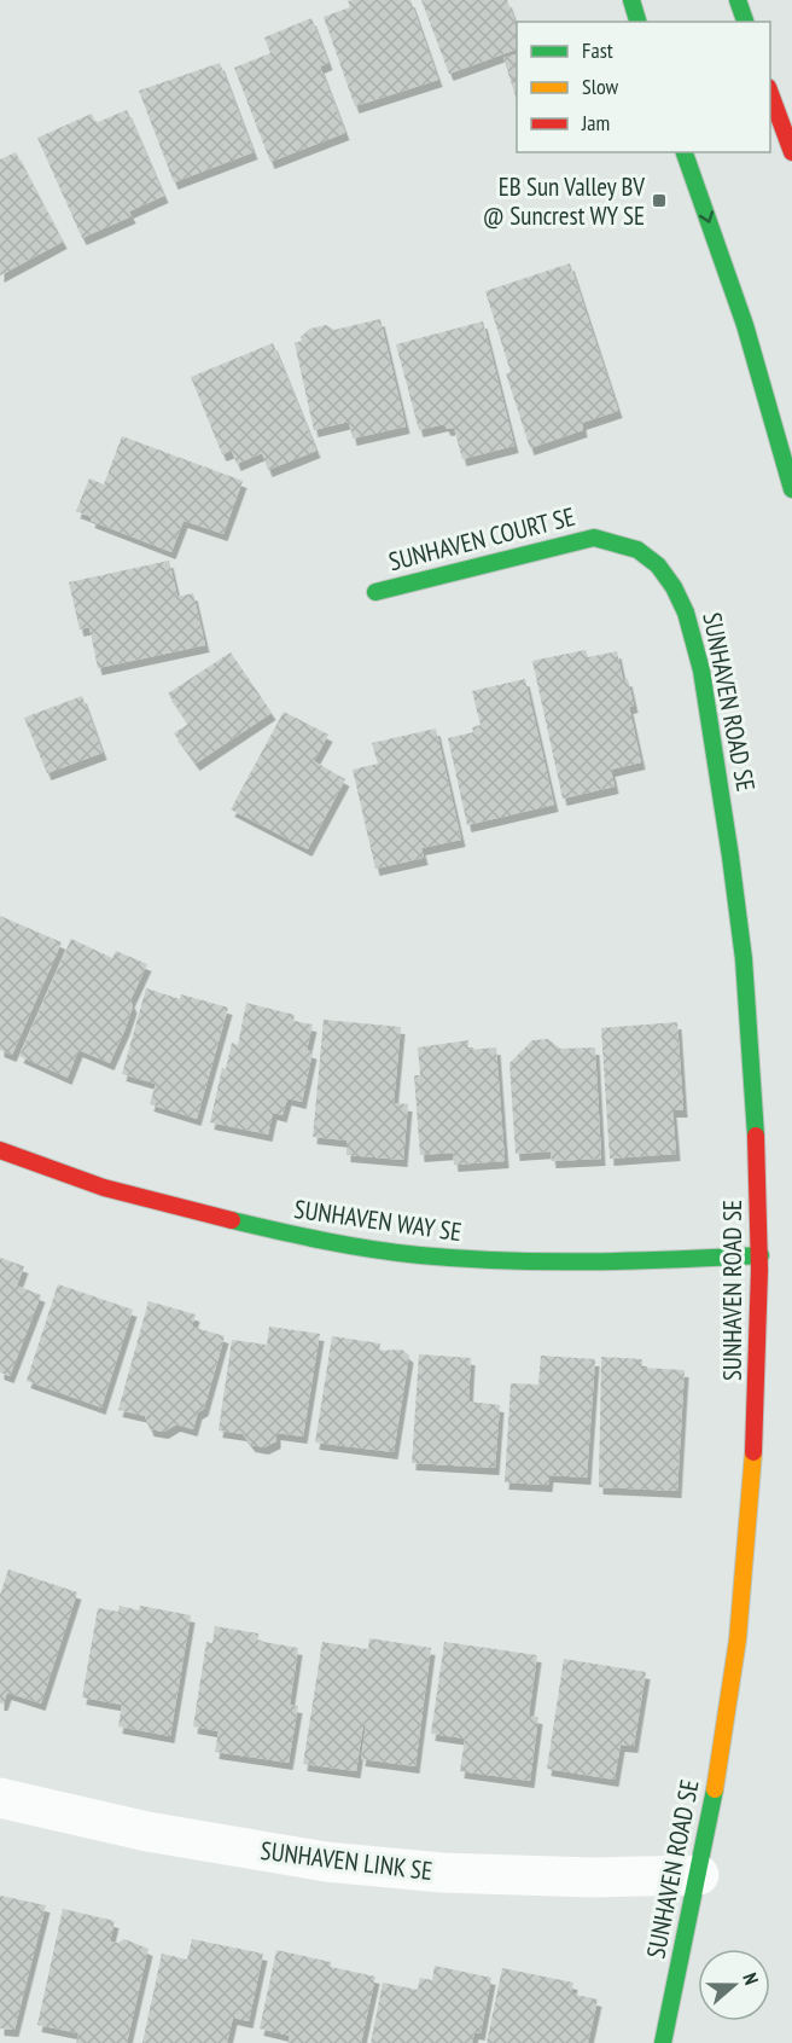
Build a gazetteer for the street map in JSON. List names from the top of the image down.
{
  "streets": {
    "street": [
      "SUNHAVEN COURT SE",
      "SUNHAVEN ROAD SE",
      "SUNHAVEN WAY SE",
      "SUNHAVEN LINK SE"
    ]
  },
  "crossings": [
    ["SUNHAVEN COURT SE", "SUNHAVEN ROAD SE"],
    ["SUNHAVEN ROAD SE", "SUNHAVEN WAY SE"],
    ["SUNHAVEN ROAD SE", "SUNHAVEN LINK SE"]
  ],
  "places": {
    "transit": ["EB Sun Valley BV @ Suncrest WY SE"]
  },
  "legend": ["Fast", "Slow", "Jam"],
  "north": "right"
}
